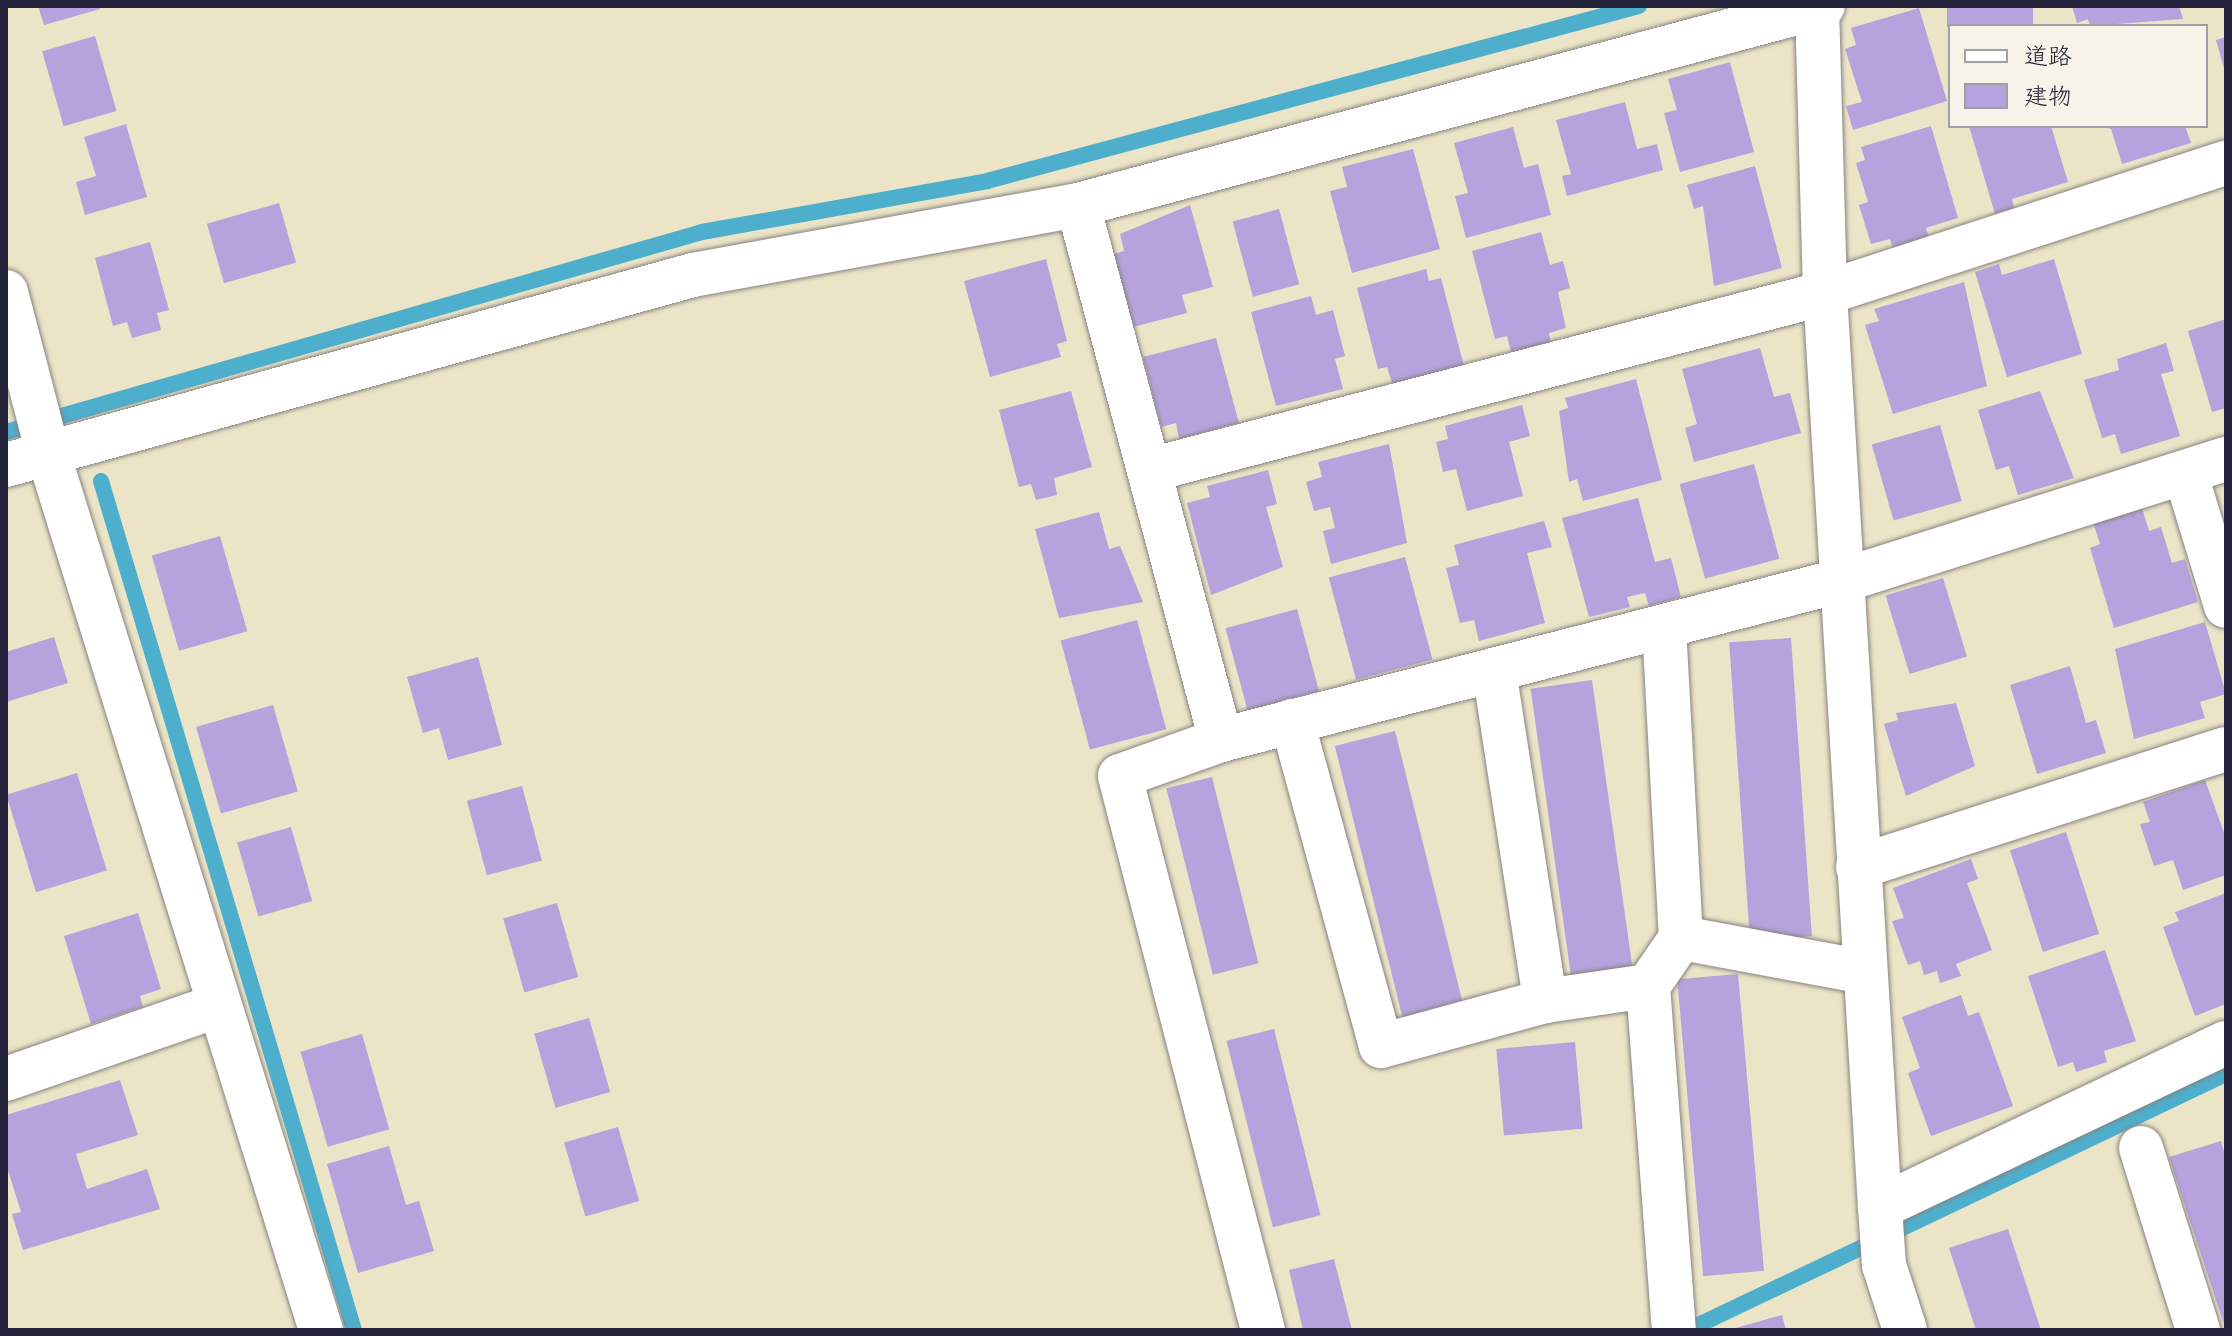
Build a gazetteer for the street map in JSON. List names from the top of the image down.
{
  "legend": ["道路", "建物"]
}
